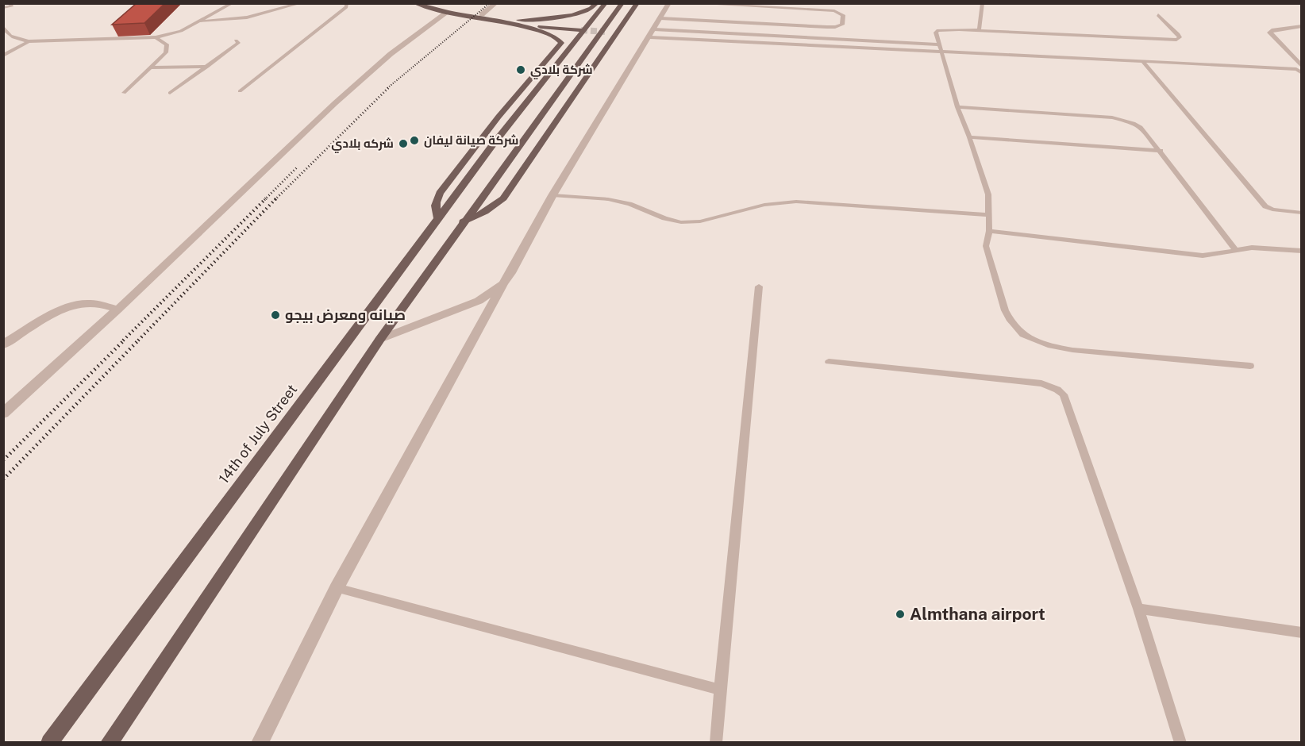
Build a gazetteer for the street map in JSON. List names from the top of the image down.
{
  "streets": {
    "main road": ["14th of July Street"]
  },
  "places": [
    "شركة بلادي",
    "شركة صيانة ليفان",
    "شركه بلادي",
    "صيانه ومعرض بيجو",
    "Almthana airport"
  ]
}
